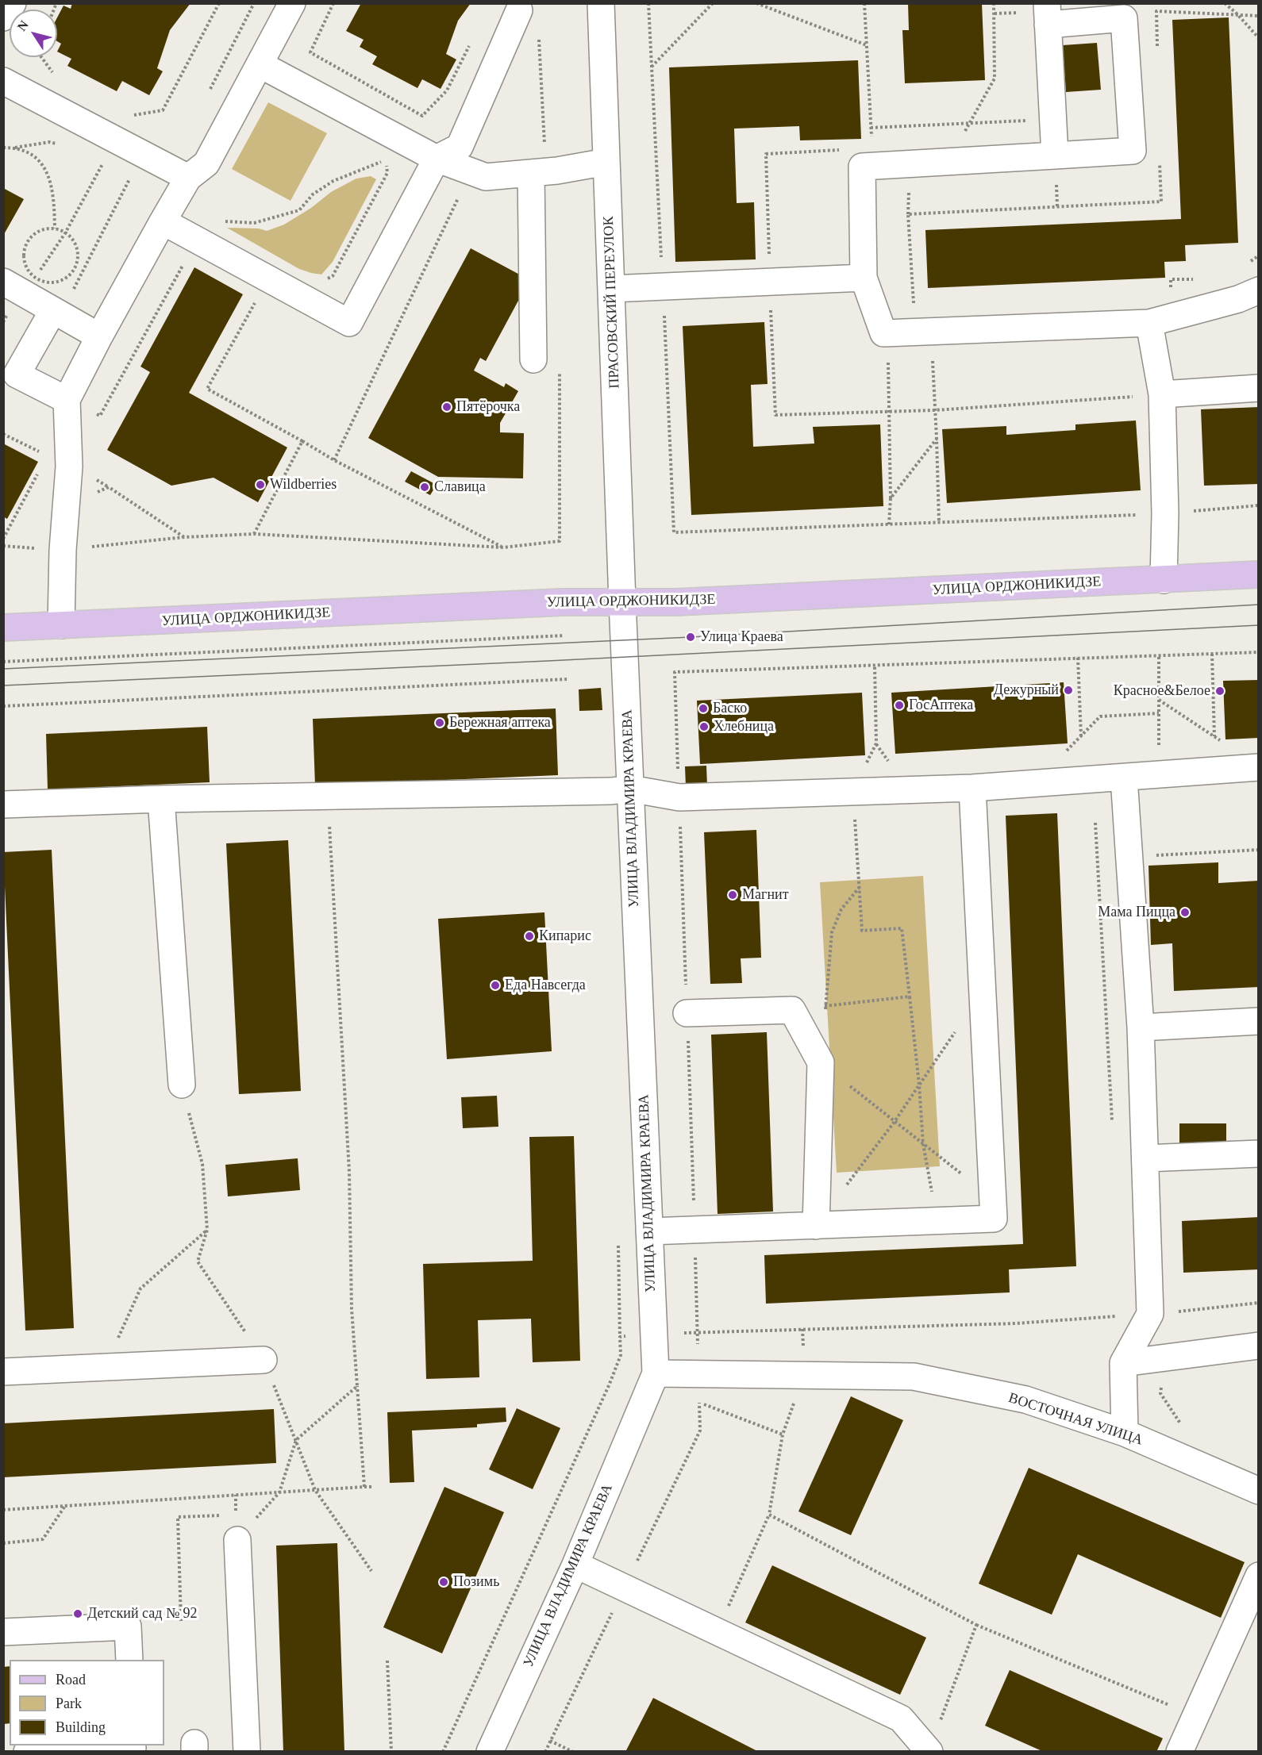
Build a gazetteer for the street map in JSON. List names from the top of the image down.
{
  "streets": {
    "main road": ["УЛИЦА ОРДЖОНИКИДЗЕ"],
    "street": ["ПРАСОВСКИЙ ПЕРЕУЛОК", "УЛИЦА ВЛАДИМИРА КРАЕВА", "ВОСТОЧНАЯ УЛИЦА"]
  },
  "crossings": [
    ["ПРАСОВСКИЙ ПЕРЕУЛОК", "УЛИЦА ОРДЖОНИКИДЗЕ"],
    ["ПРАСОВСКИЙ ПЕРЕУЛОК", "УЛИЦА ВЛАДИМИРА КРАЕВА"],
    ["УЛИЦА ОРДЖОНИКИДЗЕ", "УЛИЦА ВЛАДИМИРА КРАЕВА"],
    ["УЛИЦА ВЛАДИМИРА КРАЕВА", "ВОСТОЧНАЯ УЛИЦА"]
  ],
  "places": [
    "Пятёрочка",
    "Wildberries",
    "Славица",
    "Улица Краева",
    "Дежурный",
    "Красное&Белое",
    "ГосАптека",
    "Баско",
    "Бережная аптека",
    "Хлебница",
    "Магнит",
    "Мама Пицца",
    "Кипарис",
    "Еда Навсегда",
    "Позимь",
    "Детский сад № 92"
  ],
  "legend": ["Road", "Park", "Building"],
  "north": "top left"
}
